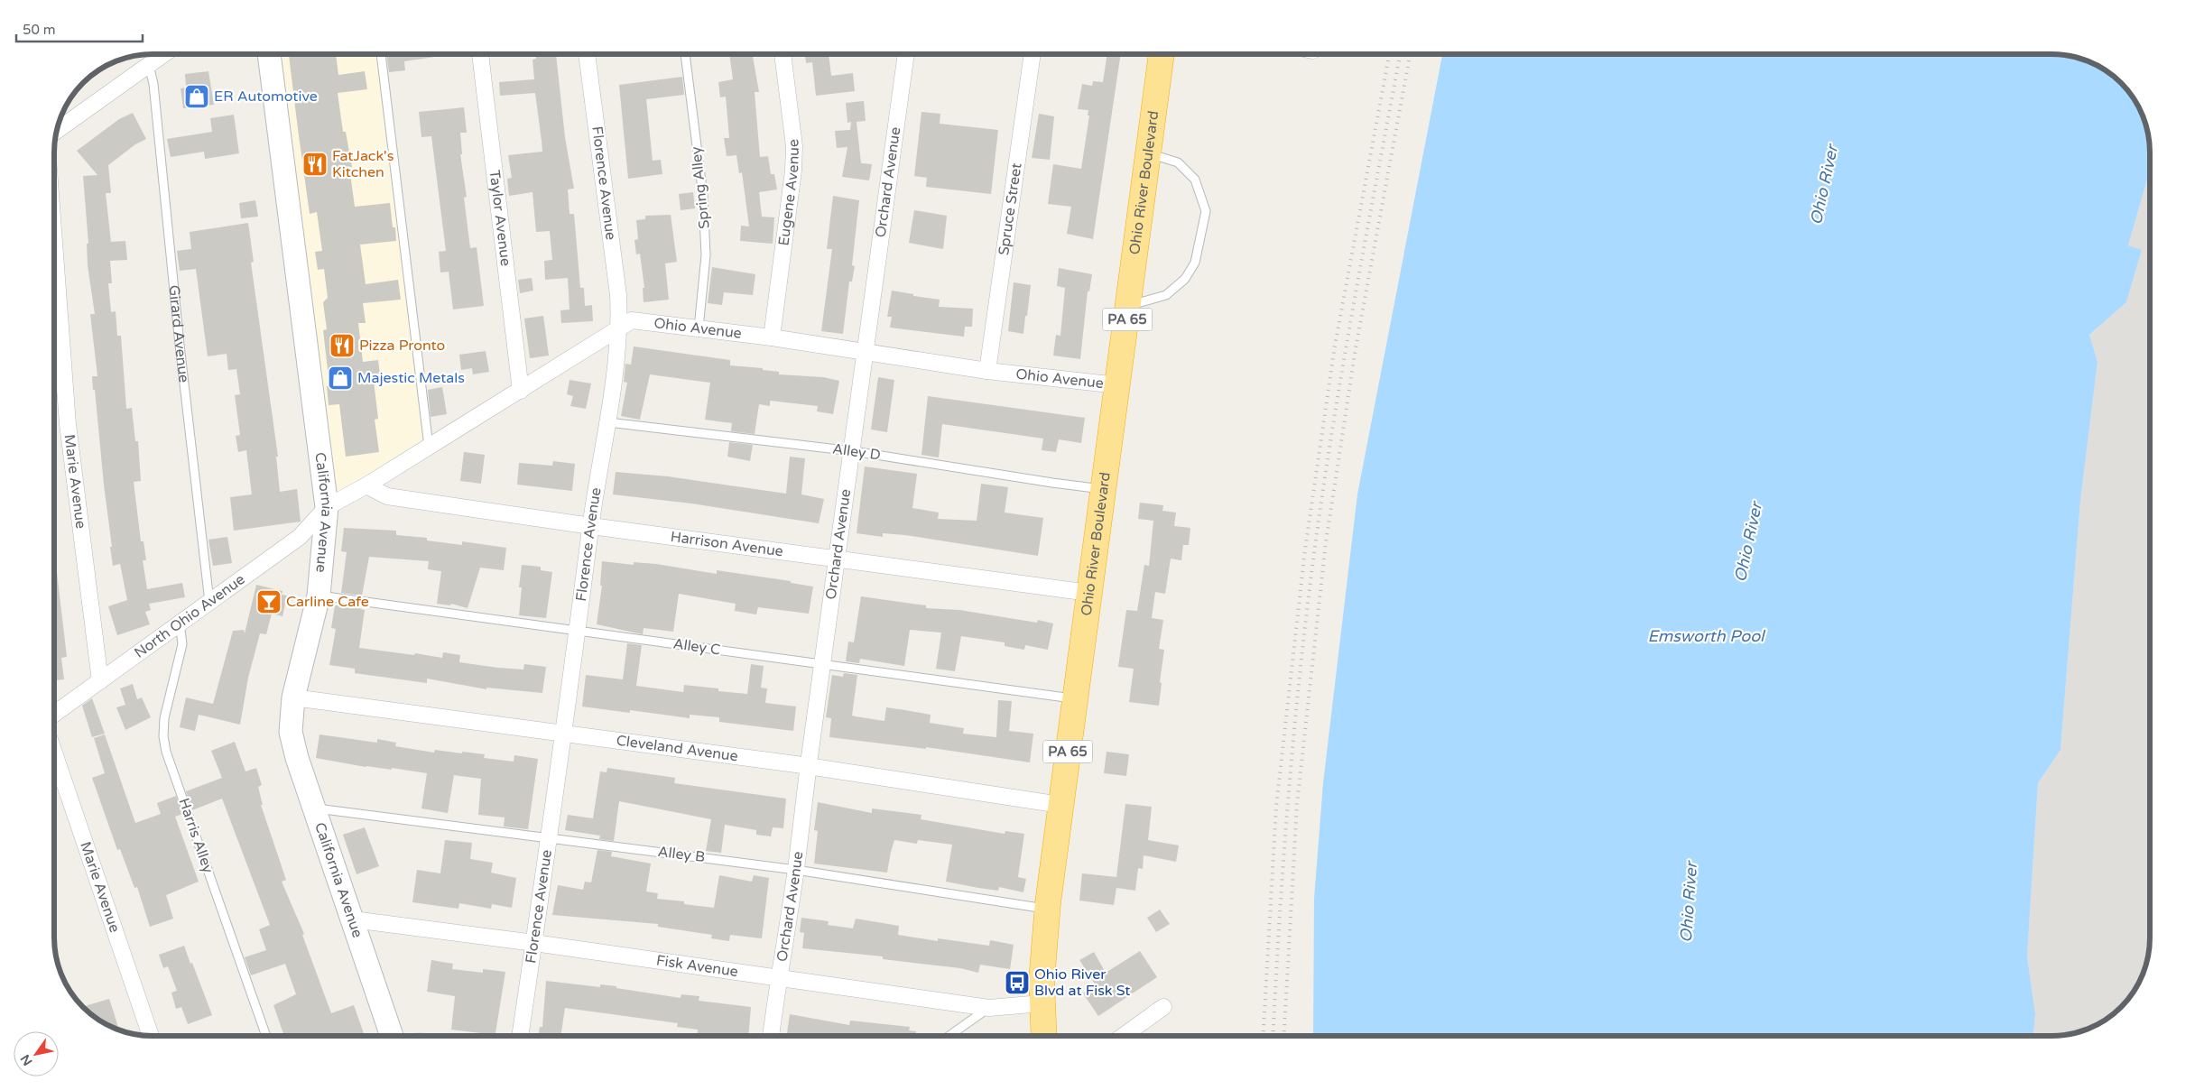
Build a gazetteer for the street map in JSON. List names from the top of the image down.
{
  "streets": {
    "highway": ["Ohio River Boulevard", "PA 65"],
    "street": [
      "Florence Avenue",
      "Orchard Avenue",
      "Eugene Avenue",
      "Spruce Street",
      "Taylor Avenue",
      "Ohio Avenue",
      "Marie Avenue",
      "California Avenue",
      "Harrison Avenue",
      "North Ohio Avenue",
      "Cleveland Avenue",
      "Fisk Avenue"
    ],
    "lane": [
      "Spring Alley",
      "Girard Avenue",
      "Alley D",
      "Alley C",
      "Harris Alley",
      "Alley B"
    ]
  },
  "crossings": [
    ["Ohio River Boulevard", "Ohio Avenue"],
    ["Ohio River Boulevard", "Alley D"],
    ["Ohio River Boulevard", "Harrison Avenue"],
    ["Ohio River Boulevard", "Alley C"],
    ["Ohio River Boulevard", "Cleveland Avenue"],
    ["Ohio River Boulevard", "Alley B"],
    ["Ohio River Boulevard", "Fisk Avenue"],
    ["Florence Avenue", "Ohio Avenue"],
    ["Florence Avenue", "Alley D"],
    ["Florence Avenue", "Harrison Avenue"],
    ["Florence Avenue", "Alley C"],
    ["Florence Avenue", "Cleveland Avenue"],
    ["Florence Avenue", "Alley B"],
    ["Florence Avenue", "Fisk Avenue"],
    ["Orchard Avenue", "Ohio Avenue"],
    ["Orchard Avenue", "Alley D"],
    ["Orchard Avenue", "Harrison Avenue"],
    ["Orchard Avenue", "Alley C"],
    ["Orchard Avenue", "Cleveland Avenue"],
    ["Orchard Avenue", "Alley B"],
    ["Orchard Avenue", "Fisk Avenue"],
    ["Spring Alley", "Ohio Avenue"],
    ["Eugene Avenue", "Ohio Avenue"],
    ["Spruce Street", "Ohio Avenue"],
    ["Taylor Avenue", "Ohio Avenue"],
    ["Ohio Avenue", "California Avenue"],
    ["Ohio Avenue", "Harrison Avenue"],
    ["Ohio Avenue", "North Ohio Avenue"],
    ["Girard Avenue", "North Ohio Avenue"],
    ["Marie Avenue", "North Ohio Avenue"],
    ["California Avenue", "North Ohio Avenue"],
    ["California Avenue", "Alley C"],
    ["California Avenue", "Cleveland Avenue"],
    ["California Avenue", "Alley B"],
    ["California Avenue", "Fisk Avenue"],
    ["North Ohio Avenue", "Harris Alley"]
  ],
  "water": ["Ohio River", "Emsworth Pool"],
  "places": {
    "shop": ["ER Automotive", "Majestic Metals"],
    "restaurant": ["FatJack's Kitchen", "Pizza Pronto"],
    "bar": ["Carline Cafe"],
    "bus stop": ["Ohio River Blvd at Fisk St"]
  },
  "scale_bar": "50 m",
  "north": "bottom left"
}
